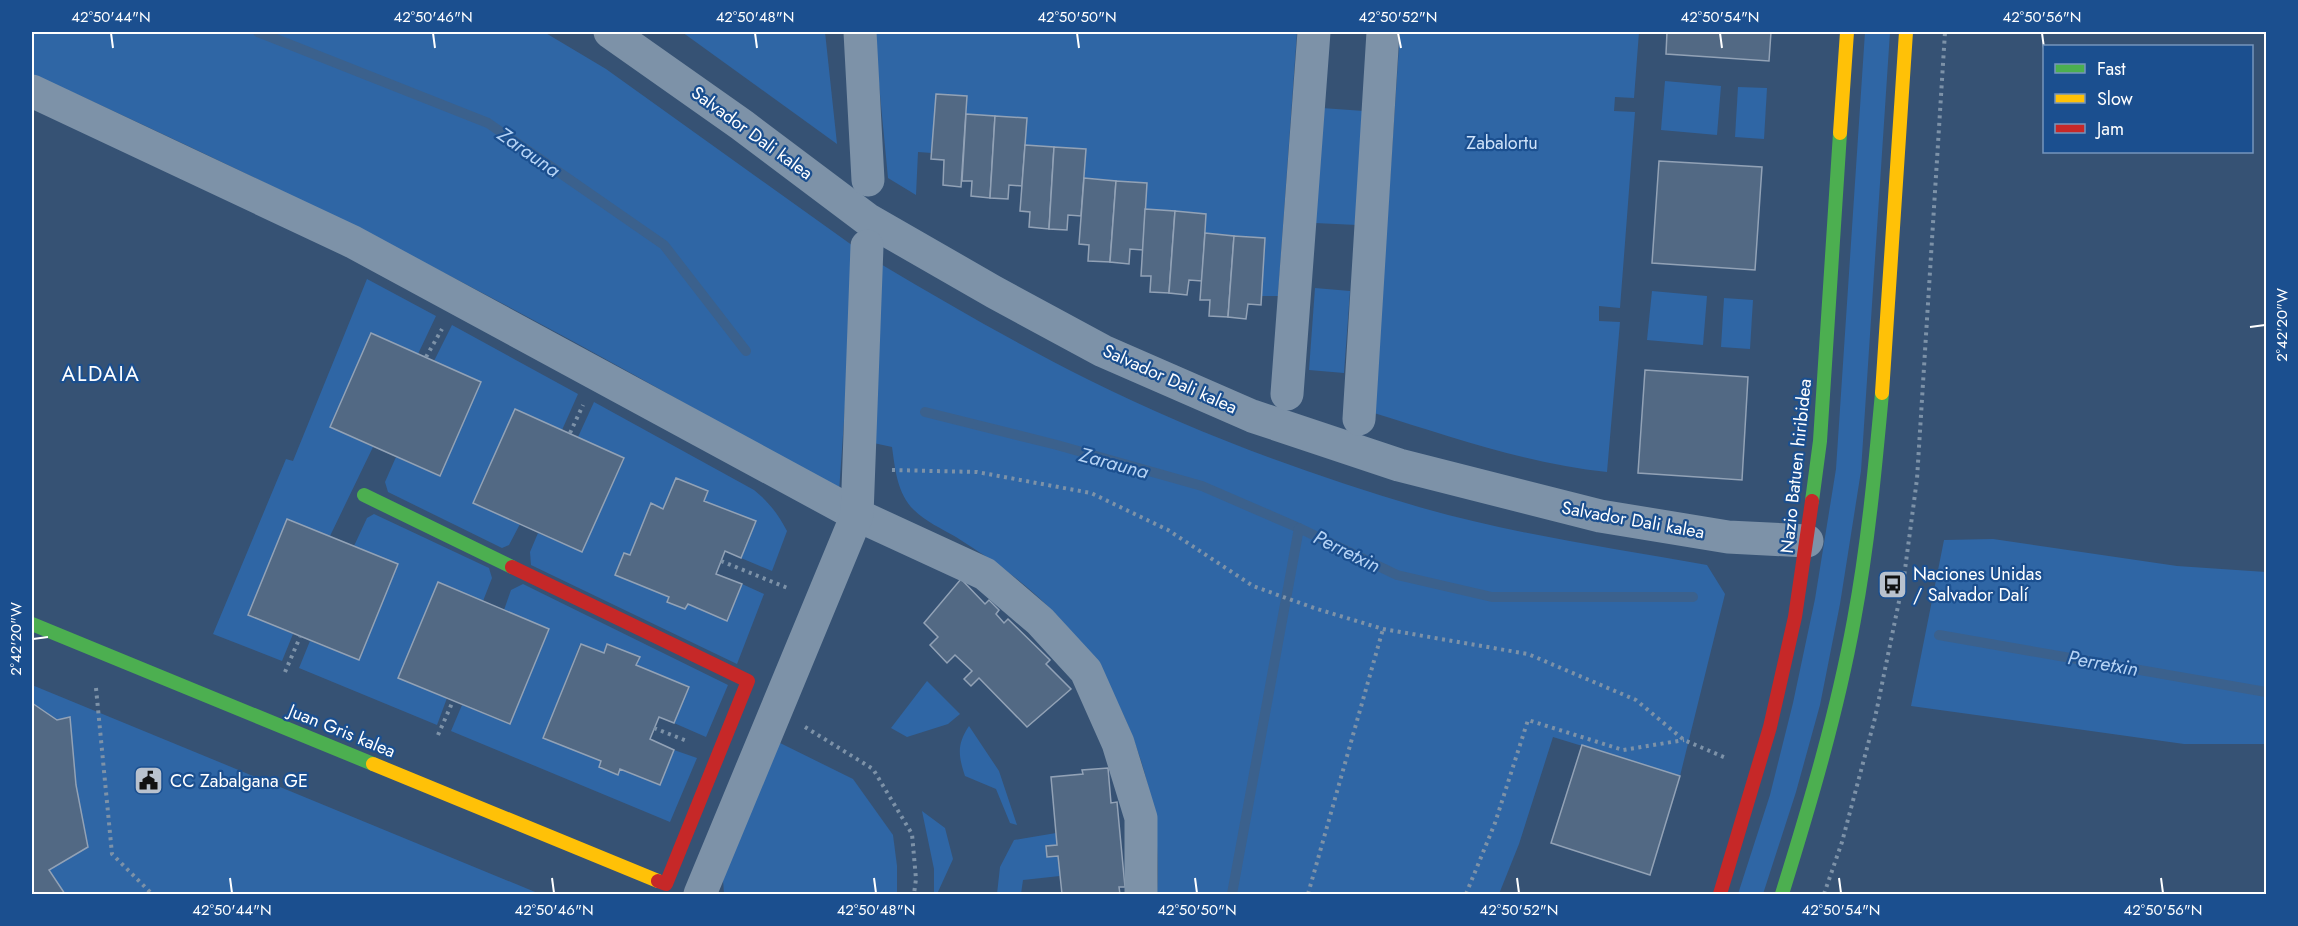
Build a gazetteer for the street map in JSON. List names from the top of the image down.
{
  "streets": {
    "main road": ["Nazio Batuen hiribidea", "Juan Gris kalea"],
    "street": ["Salvador Dali kalea"]
  },
  "crossings": [
    ["Salvador Dali kalea", "Nazio Batuen hiribidea"]
  ],
  "districts": ["ALDAIA"],
  "water": ["Zarauna", "Perretxin"],
  "parks": ["Zabalortu"],
  "places": {
    "bus stop": ["Naciones Unidas / Salvador Dalí"],
    "public building": ["CC Zabalgana GE"]
  },
  "legend": ["Fast", "Slow", "Jam"],
  "coordinates": [
    "42°50'44\"N",
    "42°50'46\"N",
    "42°50'48\"N",
    "42°50'50\"N",
    "42°50'52\"N",
    "42°50'54\"N",
    "42°50'56\"N",
    "2°42'20\"W"
  ]
}
